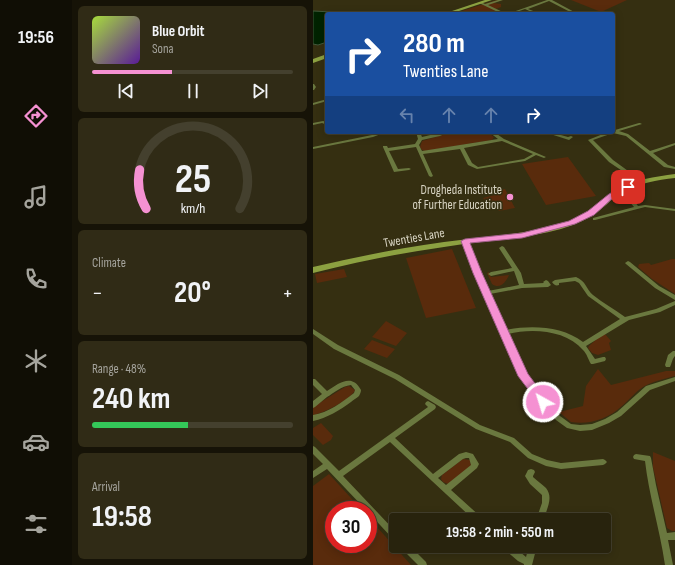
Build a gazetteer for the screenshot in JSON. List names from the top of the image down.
{
  "streets": {
    "street": ["Twenties Lane"]
  },
  "places": ["Drogheda Institute of Further Education"],
  "page": {
    "tabs": "19:56",
    "turn": ["280 m", "Twenties Lane"],
    "song": ["Blue Orbit", "Sona"],
    "tile": [
      "Climate",
      ["Range · 48%", "240 km"],
      ["Arrival", "19:58"]
    ],
    "heat": ["−", "20°", "+"],
    "limit": "30",
    "trip": "19:58 · 2 min · 550 m",
    "gauge": ["25", "km/h"]
  }
}
